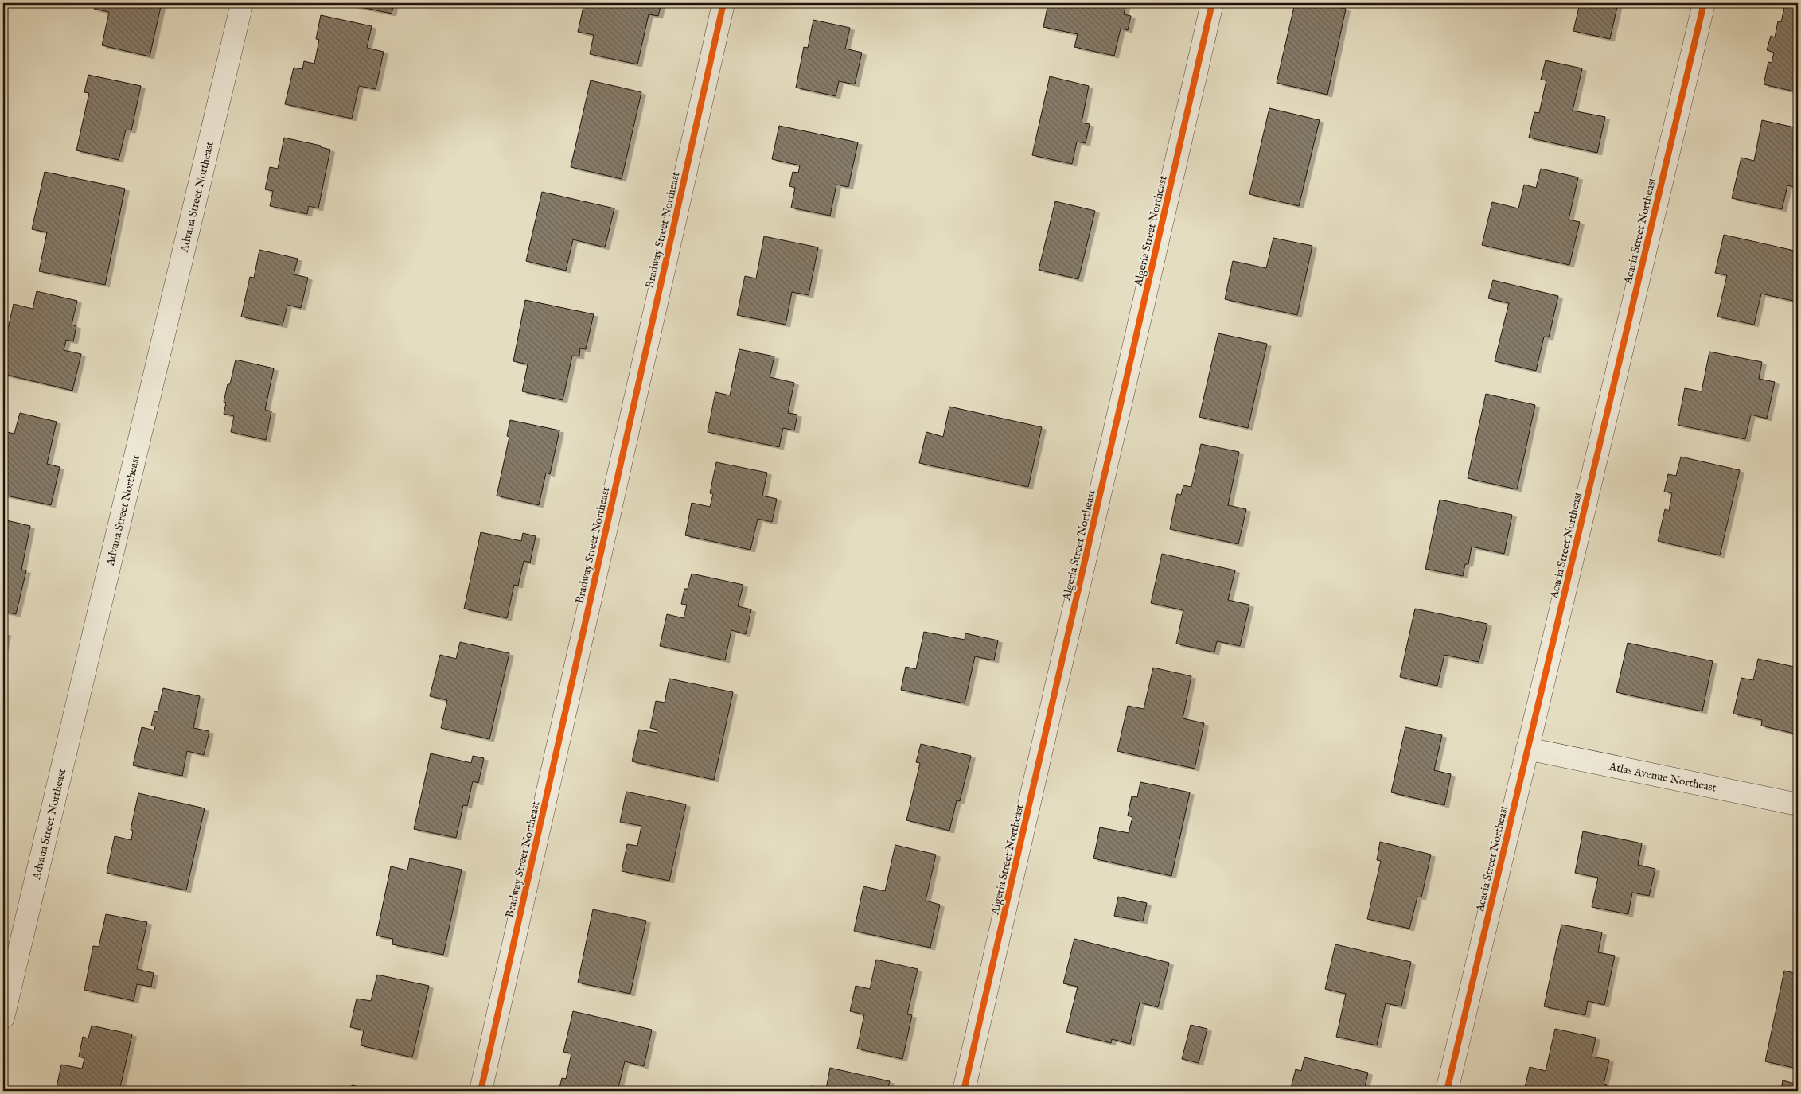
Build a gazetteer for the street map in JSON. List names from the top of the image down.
{
  "streets": {
    "street": [
      "Advana Street Northeast",
      "Bradway Street Northeast",
      "Algeria Street Northeast",
      "Acacia Street Northeast",
      "Atlas Avenue Northeast"
    ]
  },
  "crossings": [
    ["Acacia Street Northeast", "Atlas Avenue Northeast"]
  ]
}
